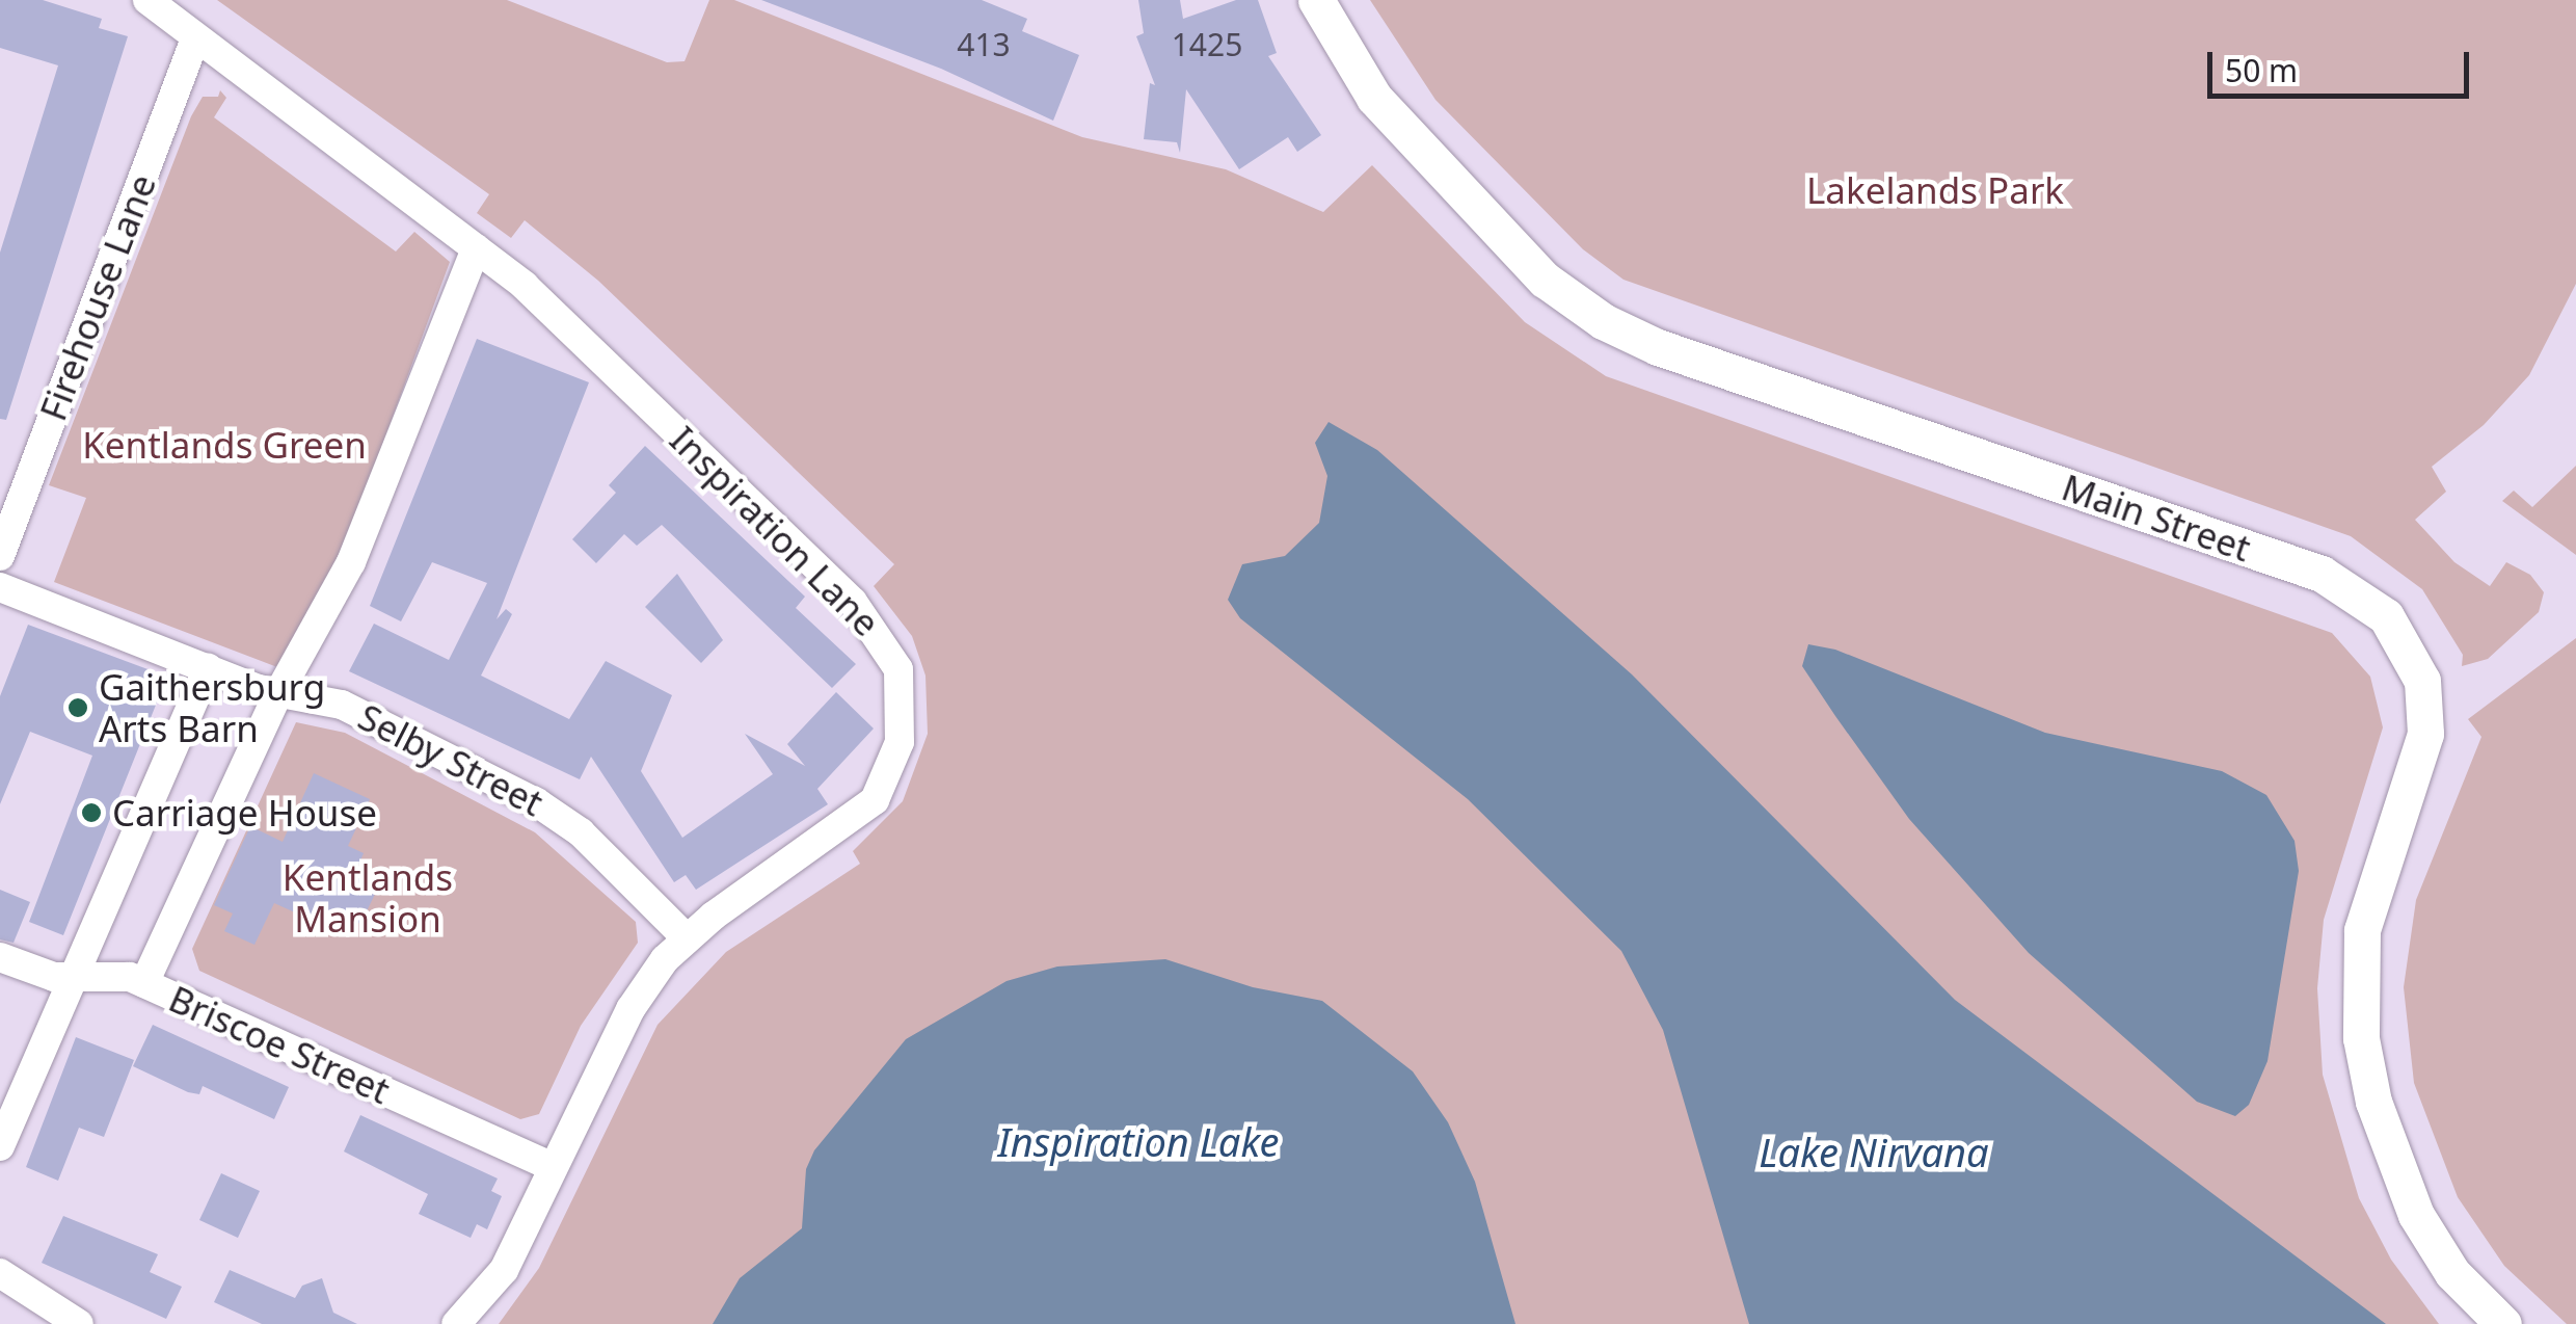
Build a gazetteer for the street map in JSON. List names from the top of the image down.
{
  "streets": {
    "street": [
      "Firehouse Lane",
      "Main Street",
      "Inspiration Lane",
      "Selby Street",
      "Briscoe Street"
    ]
  },
  "crossings": [
    ["Firehouse Lane", "Inspiration Lane"],
    ["Inspiration Lane", "Selby Street"],
    ["Inspiration Lane", "Briscoe Street"]
  ],
  "water": ["Inspiration Lake", "Lake Nirvana"],
  "parks": ["Lakelands Park", "Kentlands Green", "Kentlands Mansion"],
  "places": ["Gaithersburg Arts Barn", "Carriage House"],
  "house_numbers": ["413", "1425"],
  "scale_bar": "50 m"
}
